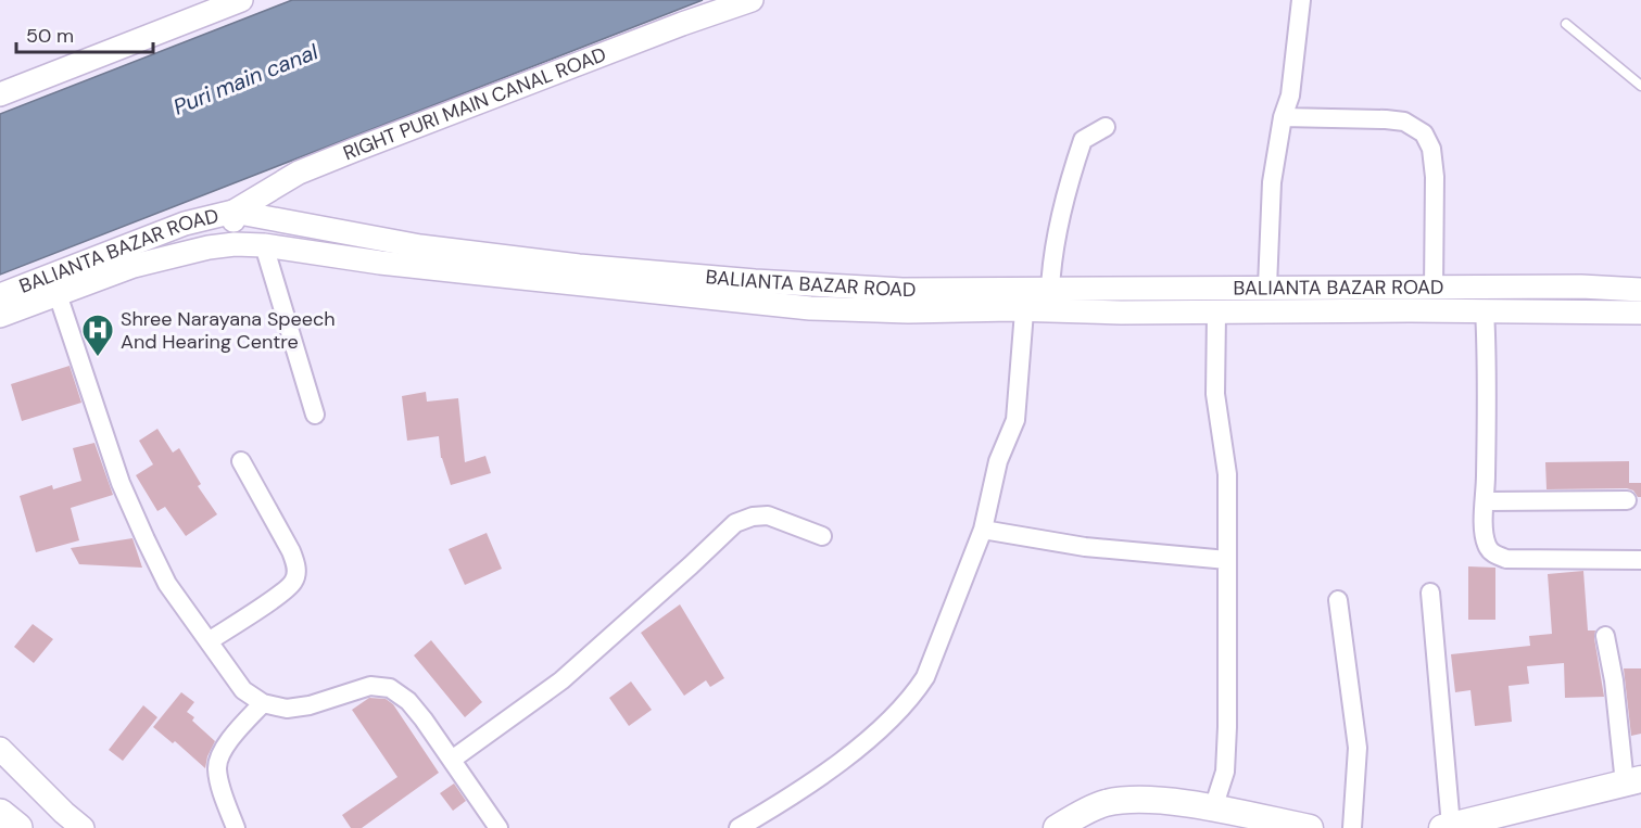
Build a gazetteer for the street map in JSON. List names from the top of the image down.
{
  "streets": {
    "street": ["RIGHT PURI MAIN CANAL ROAD", "BALIANTA BAZAR ROAD"]
  },
  "crossings": [
    ["RIGHT PURI MAIN CANAL ROAD", "BALIANTA BAZAR ROAD"]
  ],
  "water": ["Puri main canal"],
  "places": {
    "hospital": ["Shree Narayana Speech And Hearing Centre"]
  },
  "scale_bar": "50 m"
}
